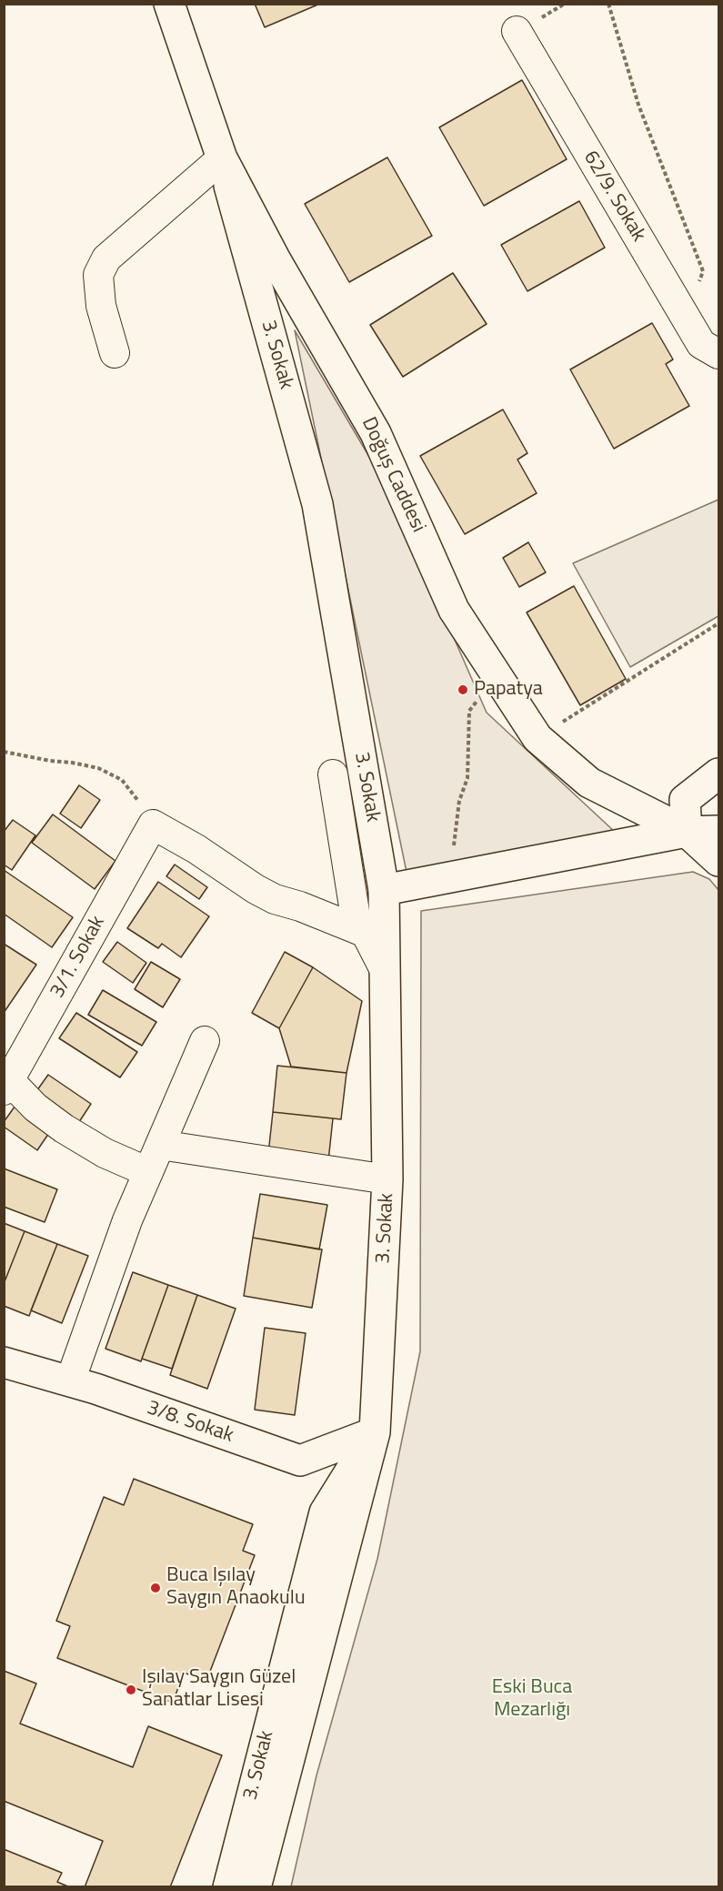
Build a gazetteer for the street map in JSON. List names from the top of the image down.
{
  "streets": {
    "main road": ["3. Sokak", "Doğuş Caddesi", "3/8. Sokak"],
    "street": ["62/9. Sokak", "3/1. Sokak"]
  },
  "crossings": [
    ["3. Sokak", "Doğuş Caddesi"],
    ["3. Sokak", "3/8. Sokak"]
  ],
  "parks": ["Eski Buca Mezarlığı"],
  "places": ["Papatya", "Buca Işılay Saygın Anaokulu", "Işılay Saygın Güzel Sanatlar Lisesi"]
}
